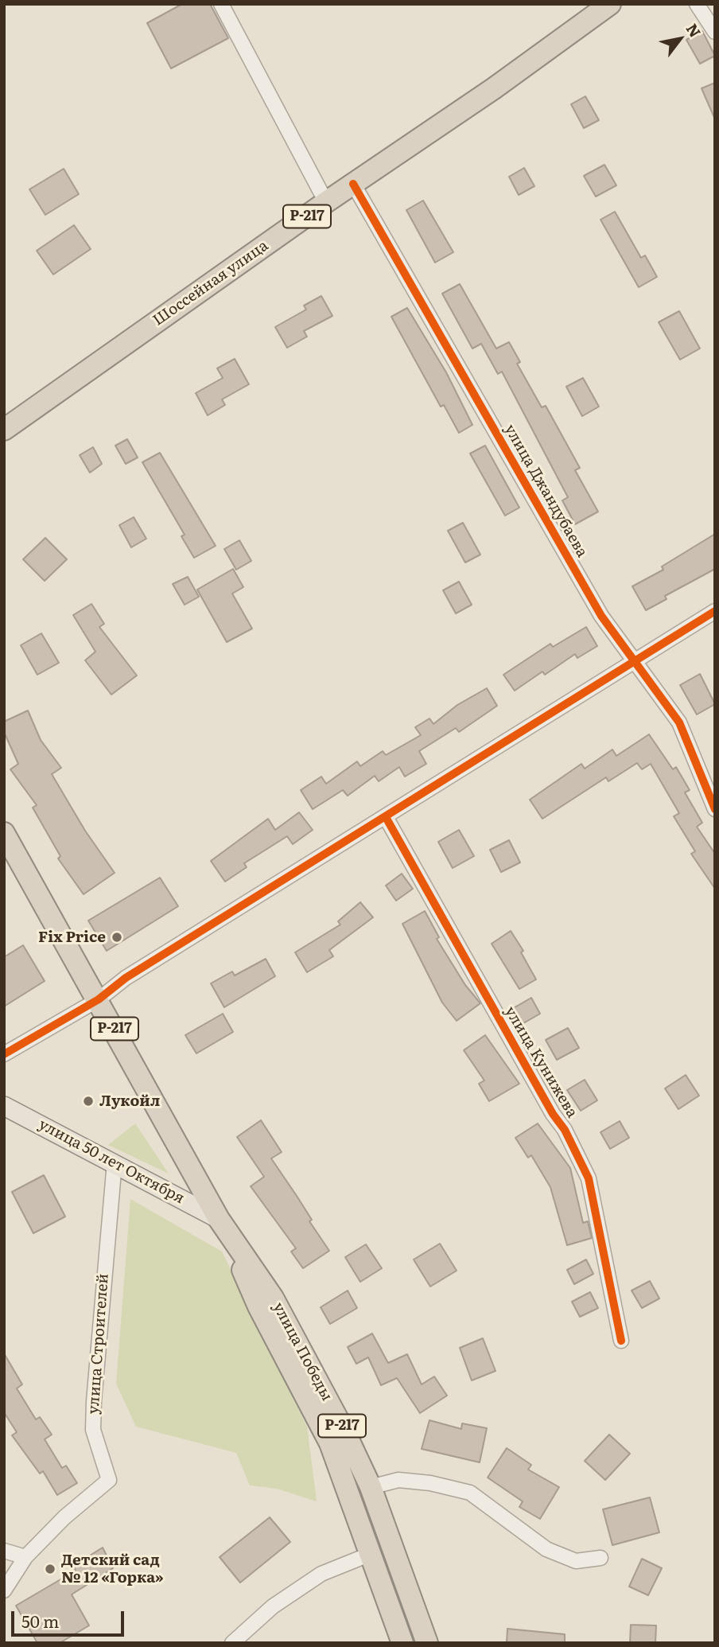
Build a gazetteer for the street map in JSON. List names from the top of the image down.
{
  "streets": {
    "highway": ["Р-217", "Шоссейная улица", "улица Победы"],
    "main road": ["улица 50 лет Октября"],
    "street": ["улица Джандубаева", "улица Кунижева", "улица Строителей"]
  },
  "crossings": [
    ["Шоссейная улица", "улица Джандубаева"],
    ["улица 50 лет Октября", "улица Строителей"],
    ["улица 50 лет Октября", "улица Победы"]
  ],
  "places": ["Fix Price", "Лукойл", "Детский сад № 12 «Горка»"],
  "scale_bar": "50 m",
  "north": "top right"
}
